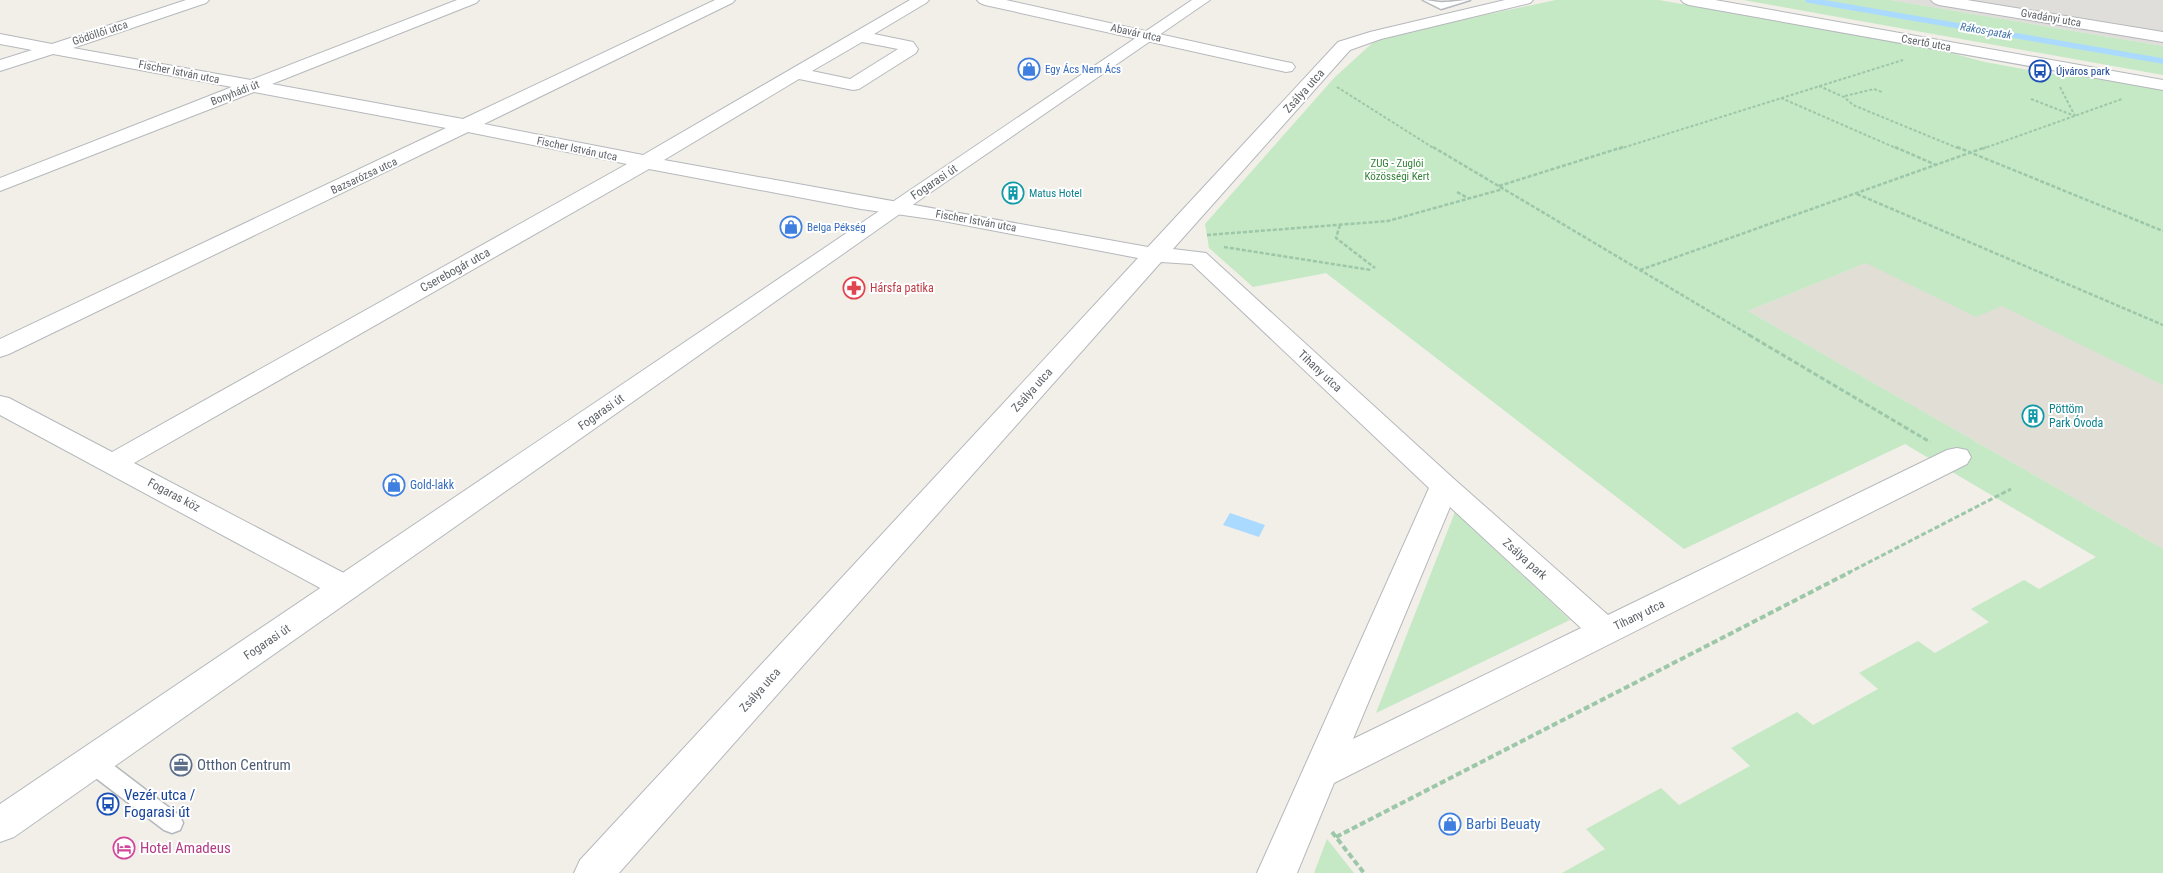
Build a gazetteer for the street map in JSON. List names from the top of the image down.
{
  "streets": {
    "street": [
      "Gvadányi utca",
      "Gödöllői utca",
      "Abavár utca",
      "Csertő utca",
      "Fischer István utca",
      "Zsálya utca",
      "Bonyhádi út",
      "Bazsarózsa utca",
      "Fogarasi út",
      "Cserebogár utca",
      "Tihany utca",
      "Fogaras köz",
      "Zsálya park"
    ]
  },
  "crossings": [
    ["Gödöllői utca", "Fischer István utca"],
    ["Abavár utca", "Fogarasi út"],
    ["Fischer István utca", "Zsálya utca"],
    ["Fischer István utca", "Bonyhádi út"],
    ["Fischer István utca", "Bazsarózsa utca"],
    ["Fischer István utca", "Fogarasi út"],
    ["Fischer István utca", "Cserebogár utca"],
    ["Fischer István utca", "Tihany utca"],
    ["Zsálya utca", "Tihany utca"],
    ["Fogarasi út", "Fogaras köz"],
    ["Cserebogár utca", "Fogaras köz"],
    ["Tihany utca", "Zsálya park"]
  ],
  "water": ["Rákos-patak"],
  "parks": ["ZUG - Zuglói Közösségi Kert"],
  "places": {
    "shop": [
      "Egy Ács Nem Ács",
      "Belga Pékség",
      "Gold-lakk",
      "Barbi Beuaty"
    ],
    "bus stop": ["Újváros park", "Vezér utca / Fogarasi út"],
    "building": ["Matus Hotel", "Pöttöm Park Óvoda"],
    "pharmacy": ["Hársfa patika"],
    "office": ["Otthon Centrum"],
    "hotel": ["Hotel Amadeus"]
  }
}
